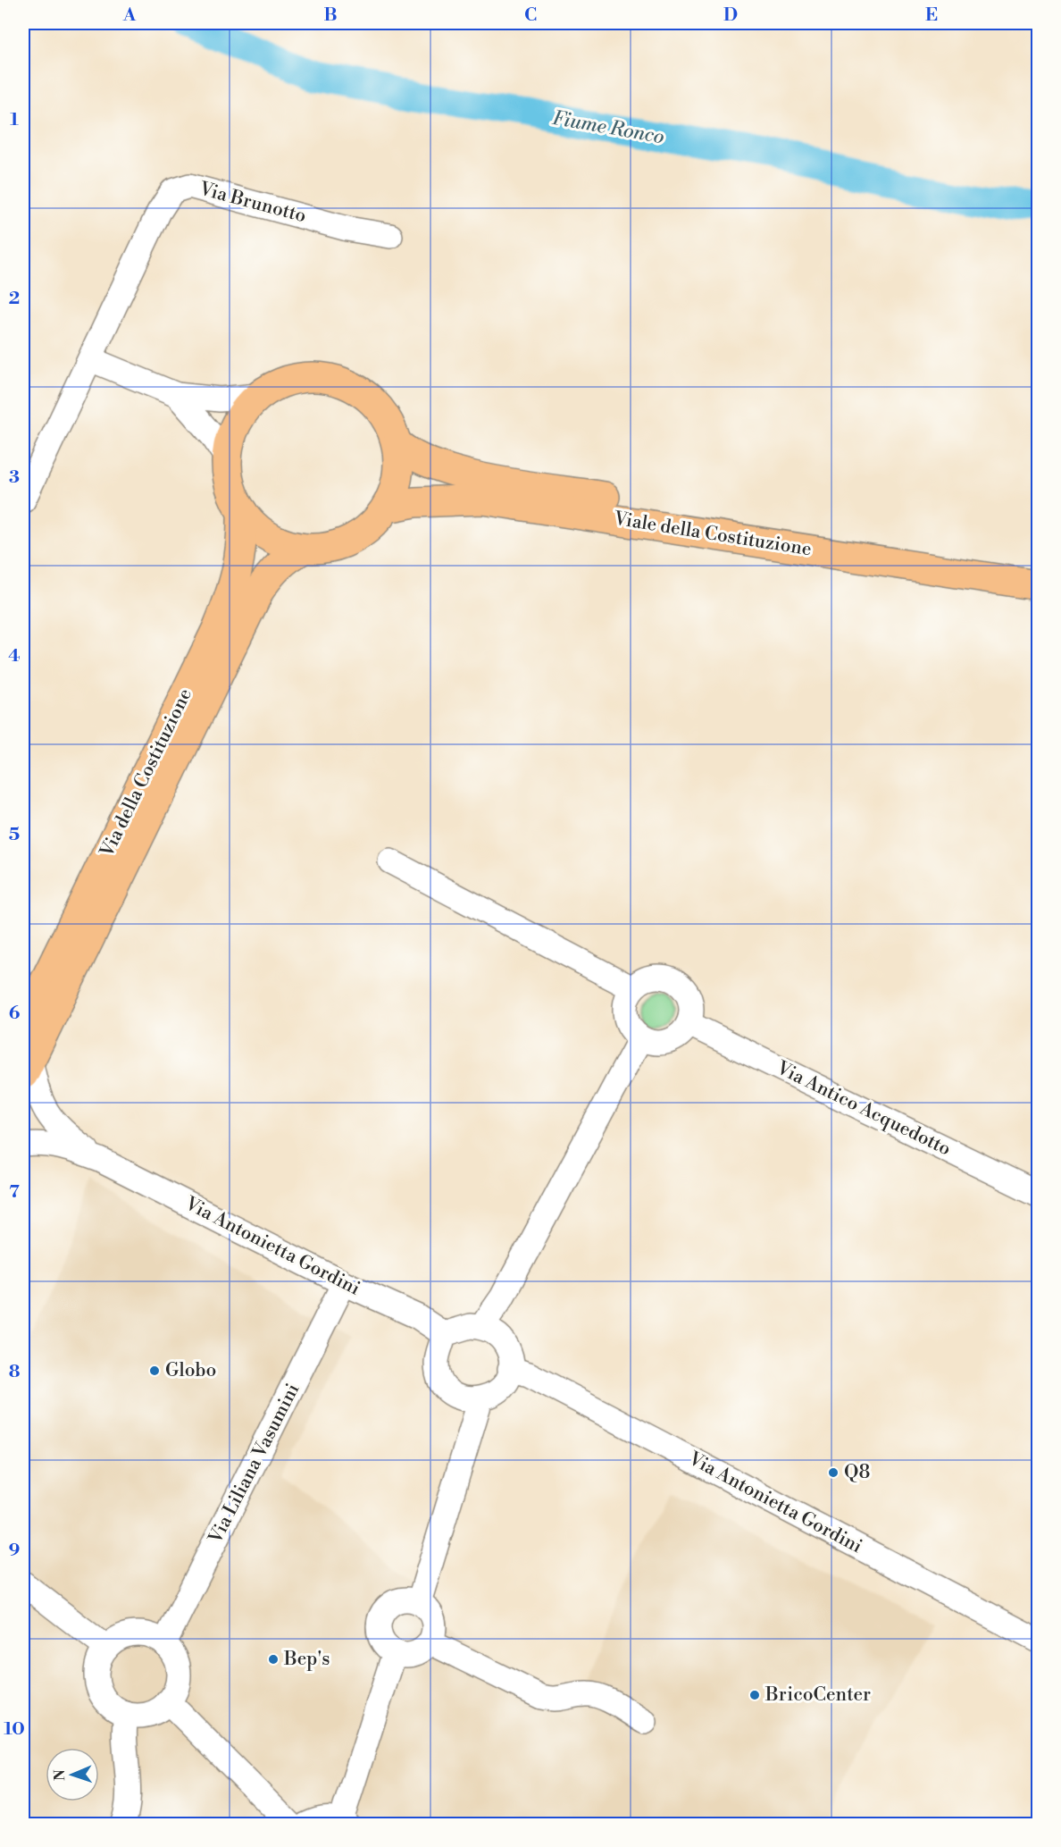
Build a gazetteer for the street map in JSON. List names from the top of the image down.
{
  "streets": {
    "main road": ["Viale della Costituzione", "Via della Costituzione"],
    "street": [
      "Via Brunotto",
      "Via Antico Acquedotto",
      "Via Antonietta Gordini",
      "Via Liliana Vasumini"
    ]
  },
  "crossings": [
    ["Viale della Costituzione", "Via della Costituzione"],
    ["Via della Costituzione", "Via Antonietta Gordini"],
    ["Via Antonietta Gordini", "Via Liliana Vasumini"]
  ],
  "water": ["Fiume Ronco"],
  "places": [
    "Globo",
    "Q8",
    "Bep's",
    "BricoCenter"
  ],
  "north": "left",
  "grid": {
    "columns": [
      "A",
      "B",
      "C",
      "D",
      "E"
    ],
    "rows": [
      "1",
      "2",
      "3",
      "4",
      "5",
      "6",
      "7",
      "8",
      "9",
      "10"
    ]
  }
}
